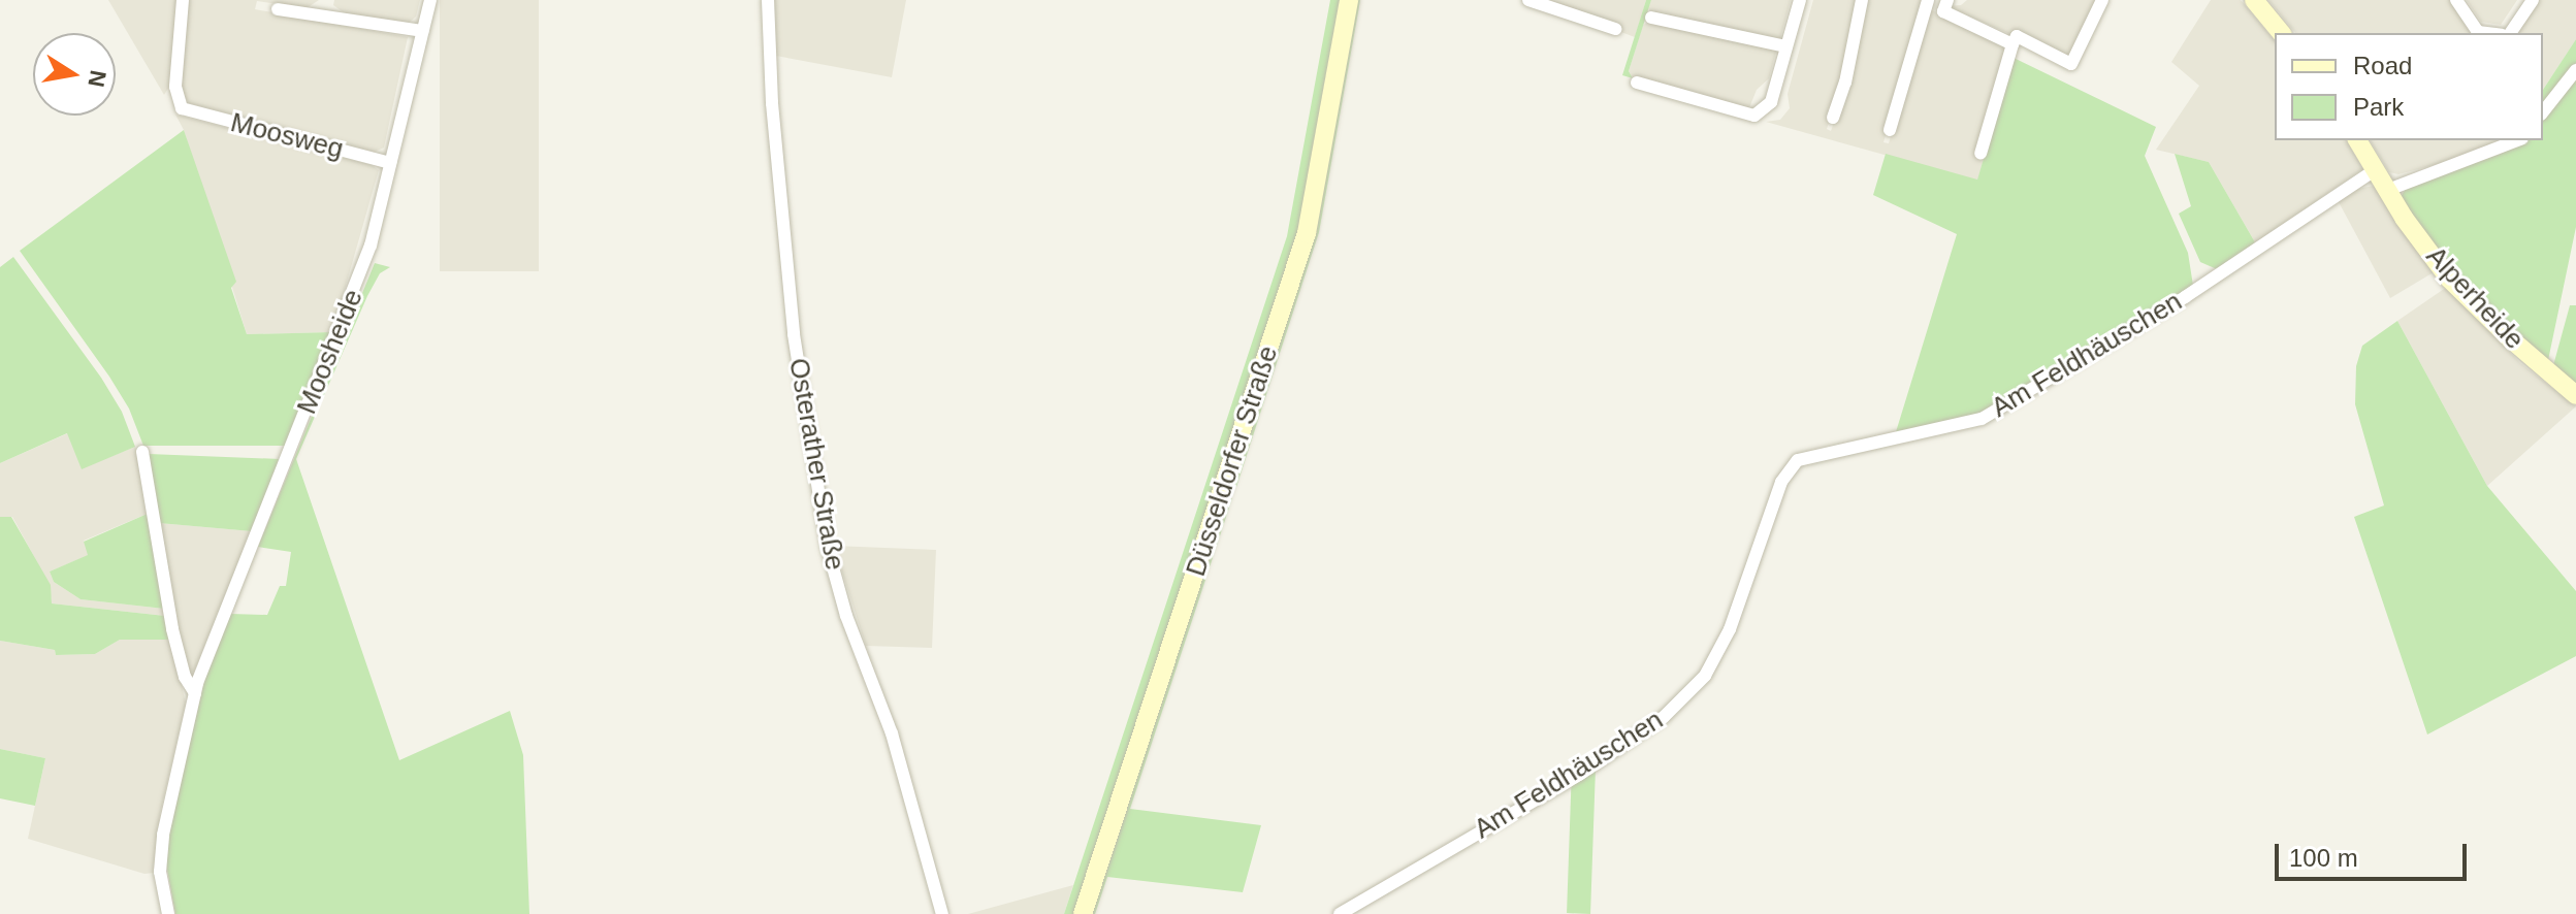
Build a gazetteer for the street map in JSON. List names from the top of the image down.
{
  "streets": {
    "main road": ["Alperheide", "Düsseldorfer Straße"],
    "street": [
      "Moosweg",
      "Moosheide",
      "Am Feldhäuschen",
      "Osterather Straße"
    ]
  },
  "crossings": [
    ["Moosweg", "Moosheide"],
    ["Alperheide", "Am Feldhäuschen"]
  ],
  "legend": ["Road", "Park"],
  "scale_bar": "100 m",
  "north": "right"
}
